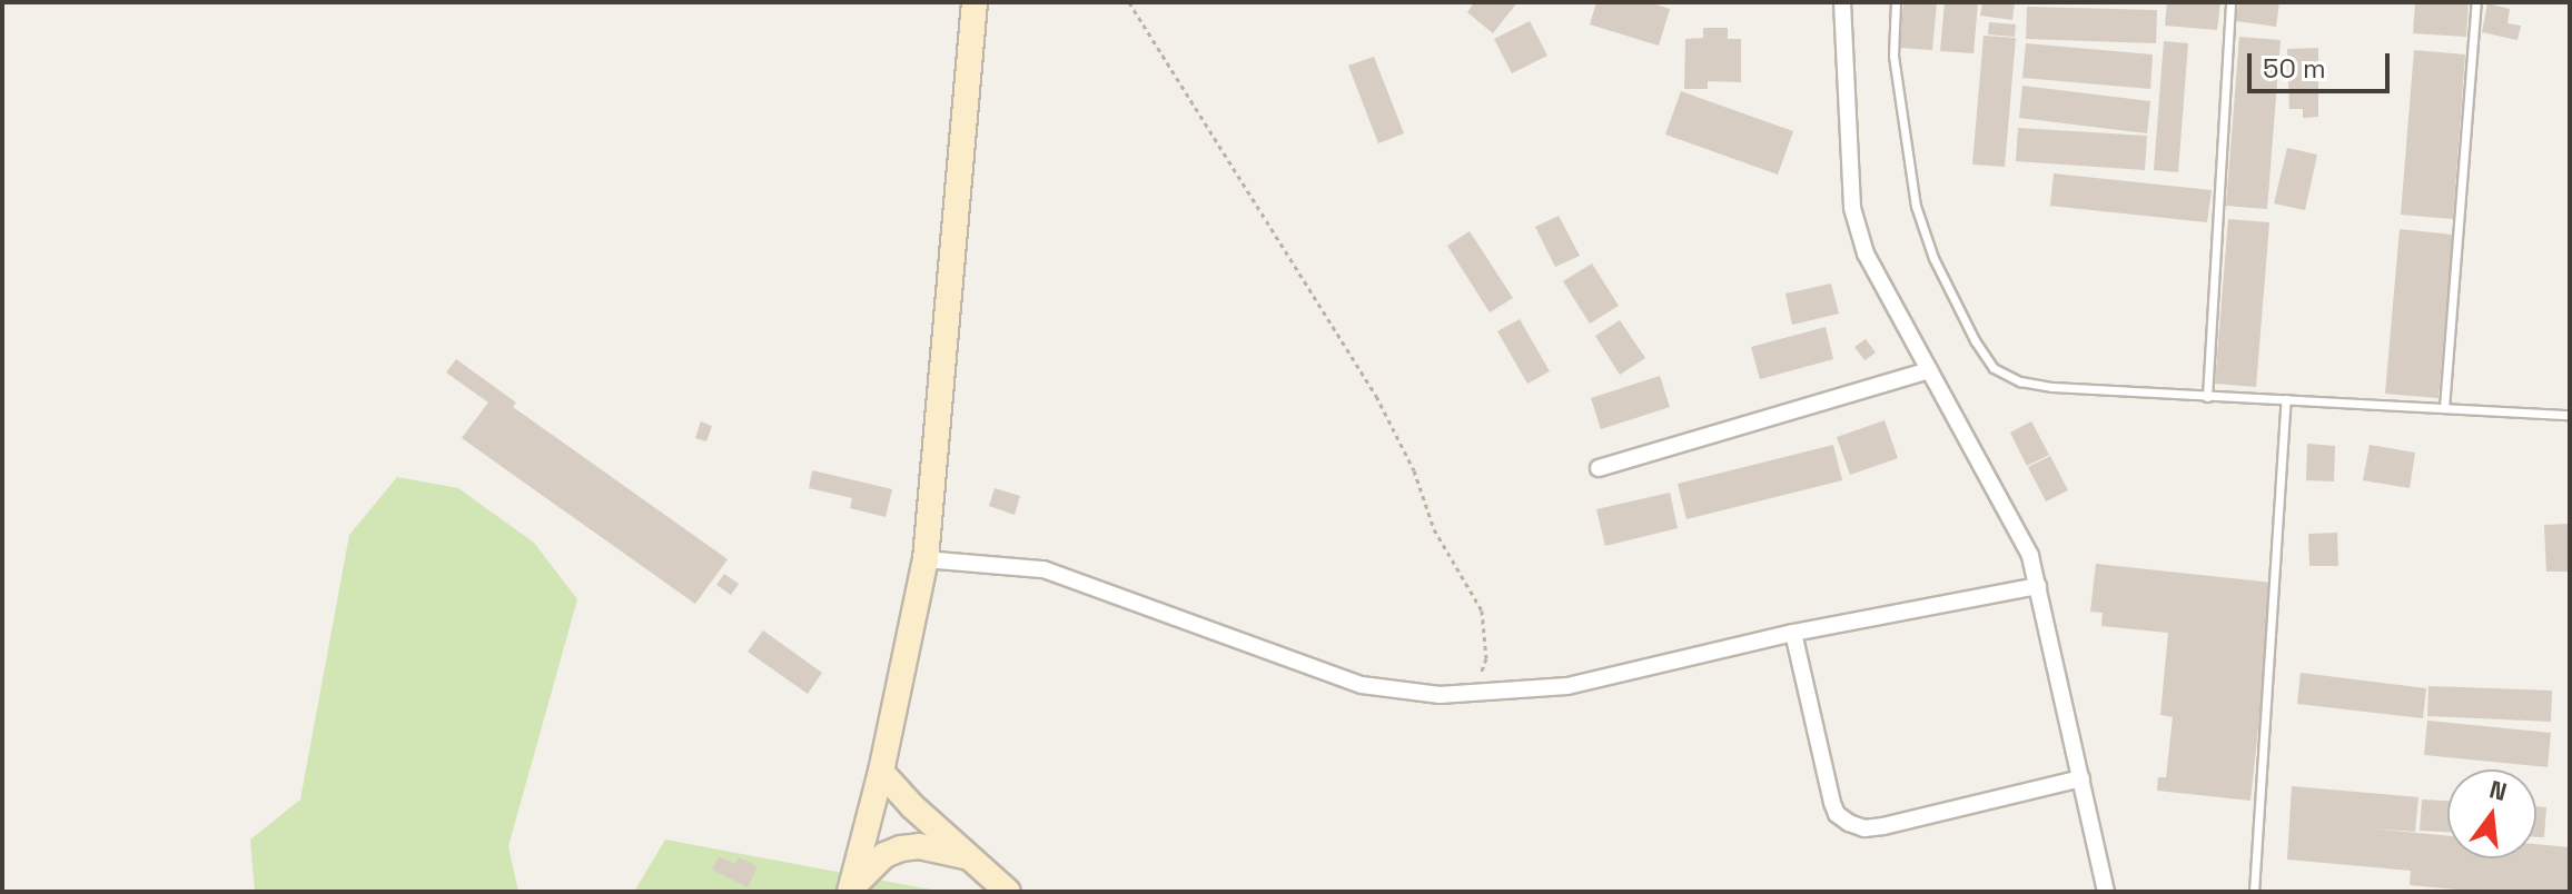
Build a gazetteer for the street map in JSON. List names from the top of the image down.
{
  "scale_bar": "50 m",
  "north": "top"
}
